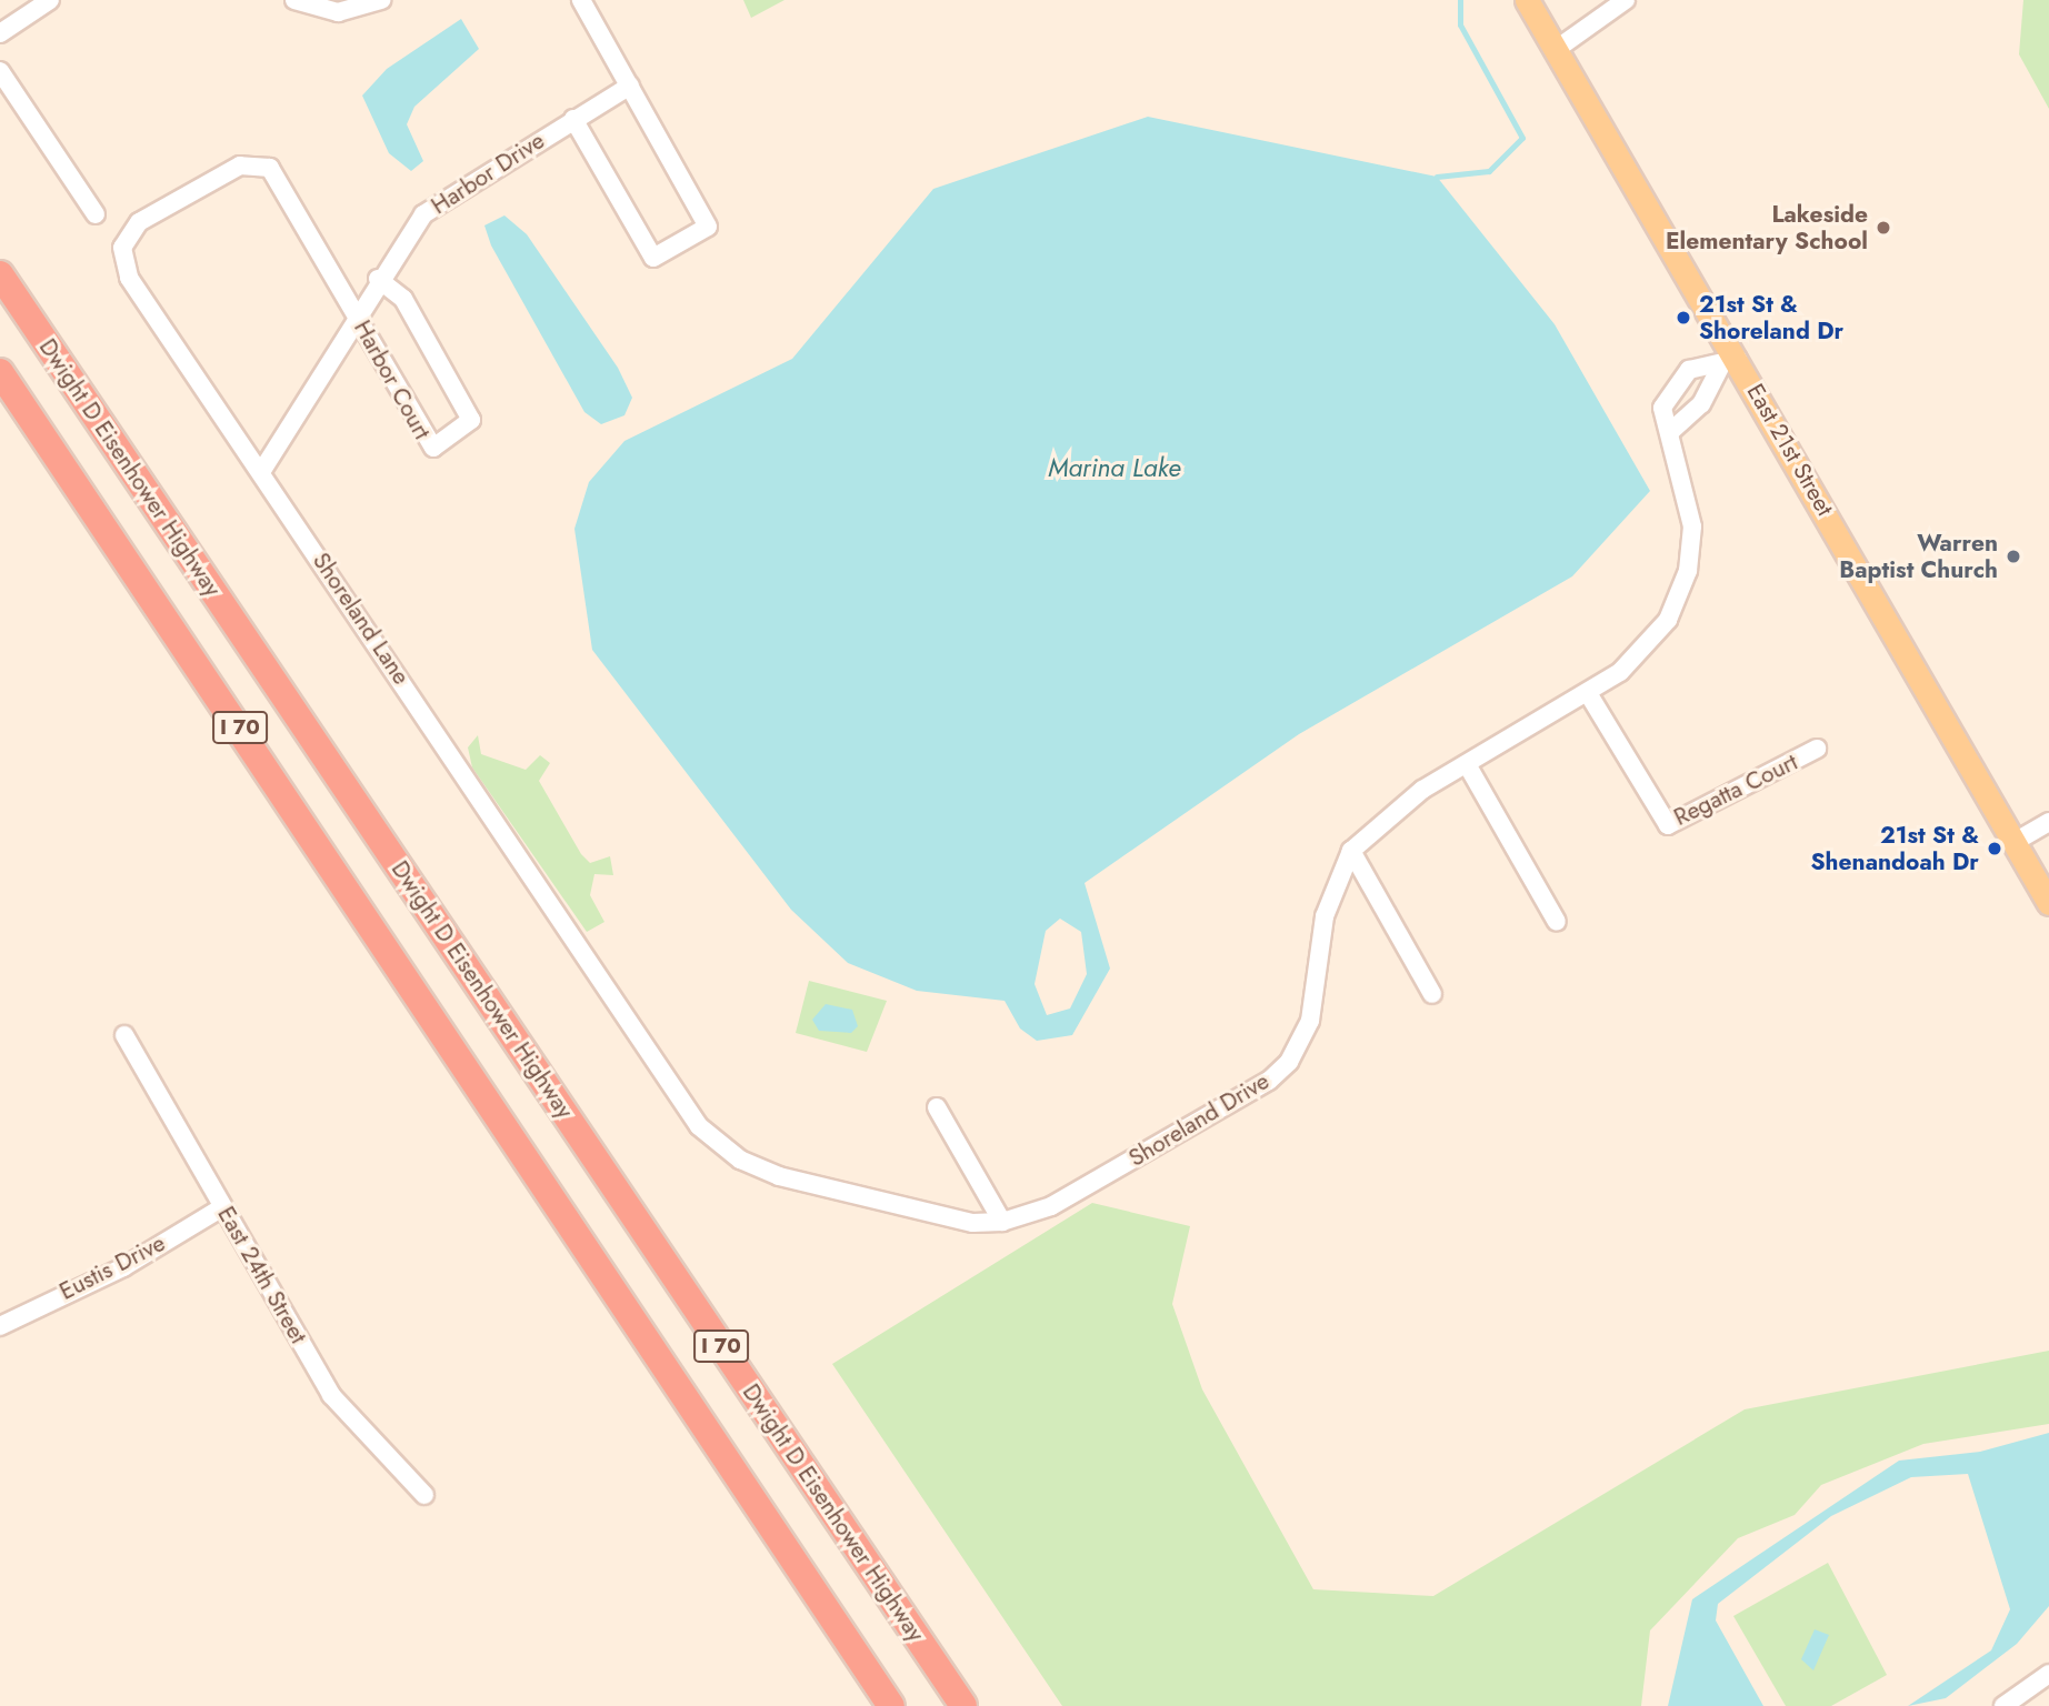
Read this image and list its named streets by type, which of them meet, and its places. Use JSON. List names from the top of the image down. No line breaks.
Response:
{"streets":{"highway":["Dwight D Eisenhower Highway","I 70"],"main road":["East 21st Street"],"street":["Harbor Drive","Harbor Court","Shoreland Lane","Regatta Court","Shoreland Drive","Eustis Drive","East 24th Street"]},"crossings":[["Harbor Drive","Harbor Court"],["Harbor Drive","Shoreland Lane"],["Harbor Court","Shoreland Lane"],["East 21st Street","Shoreland Drive"],["Shoreland Lane","Shoreland Drive"],["Regatta Court","Shoreland Drive"],["Eustis Drive","East 24th Street"]],"water":["Marina Lake"],"places":["Lakeside Elementary School","21st St & Shoreland Dr","Warren Baptist Church","21st St & Shenandoah Dr"]}
